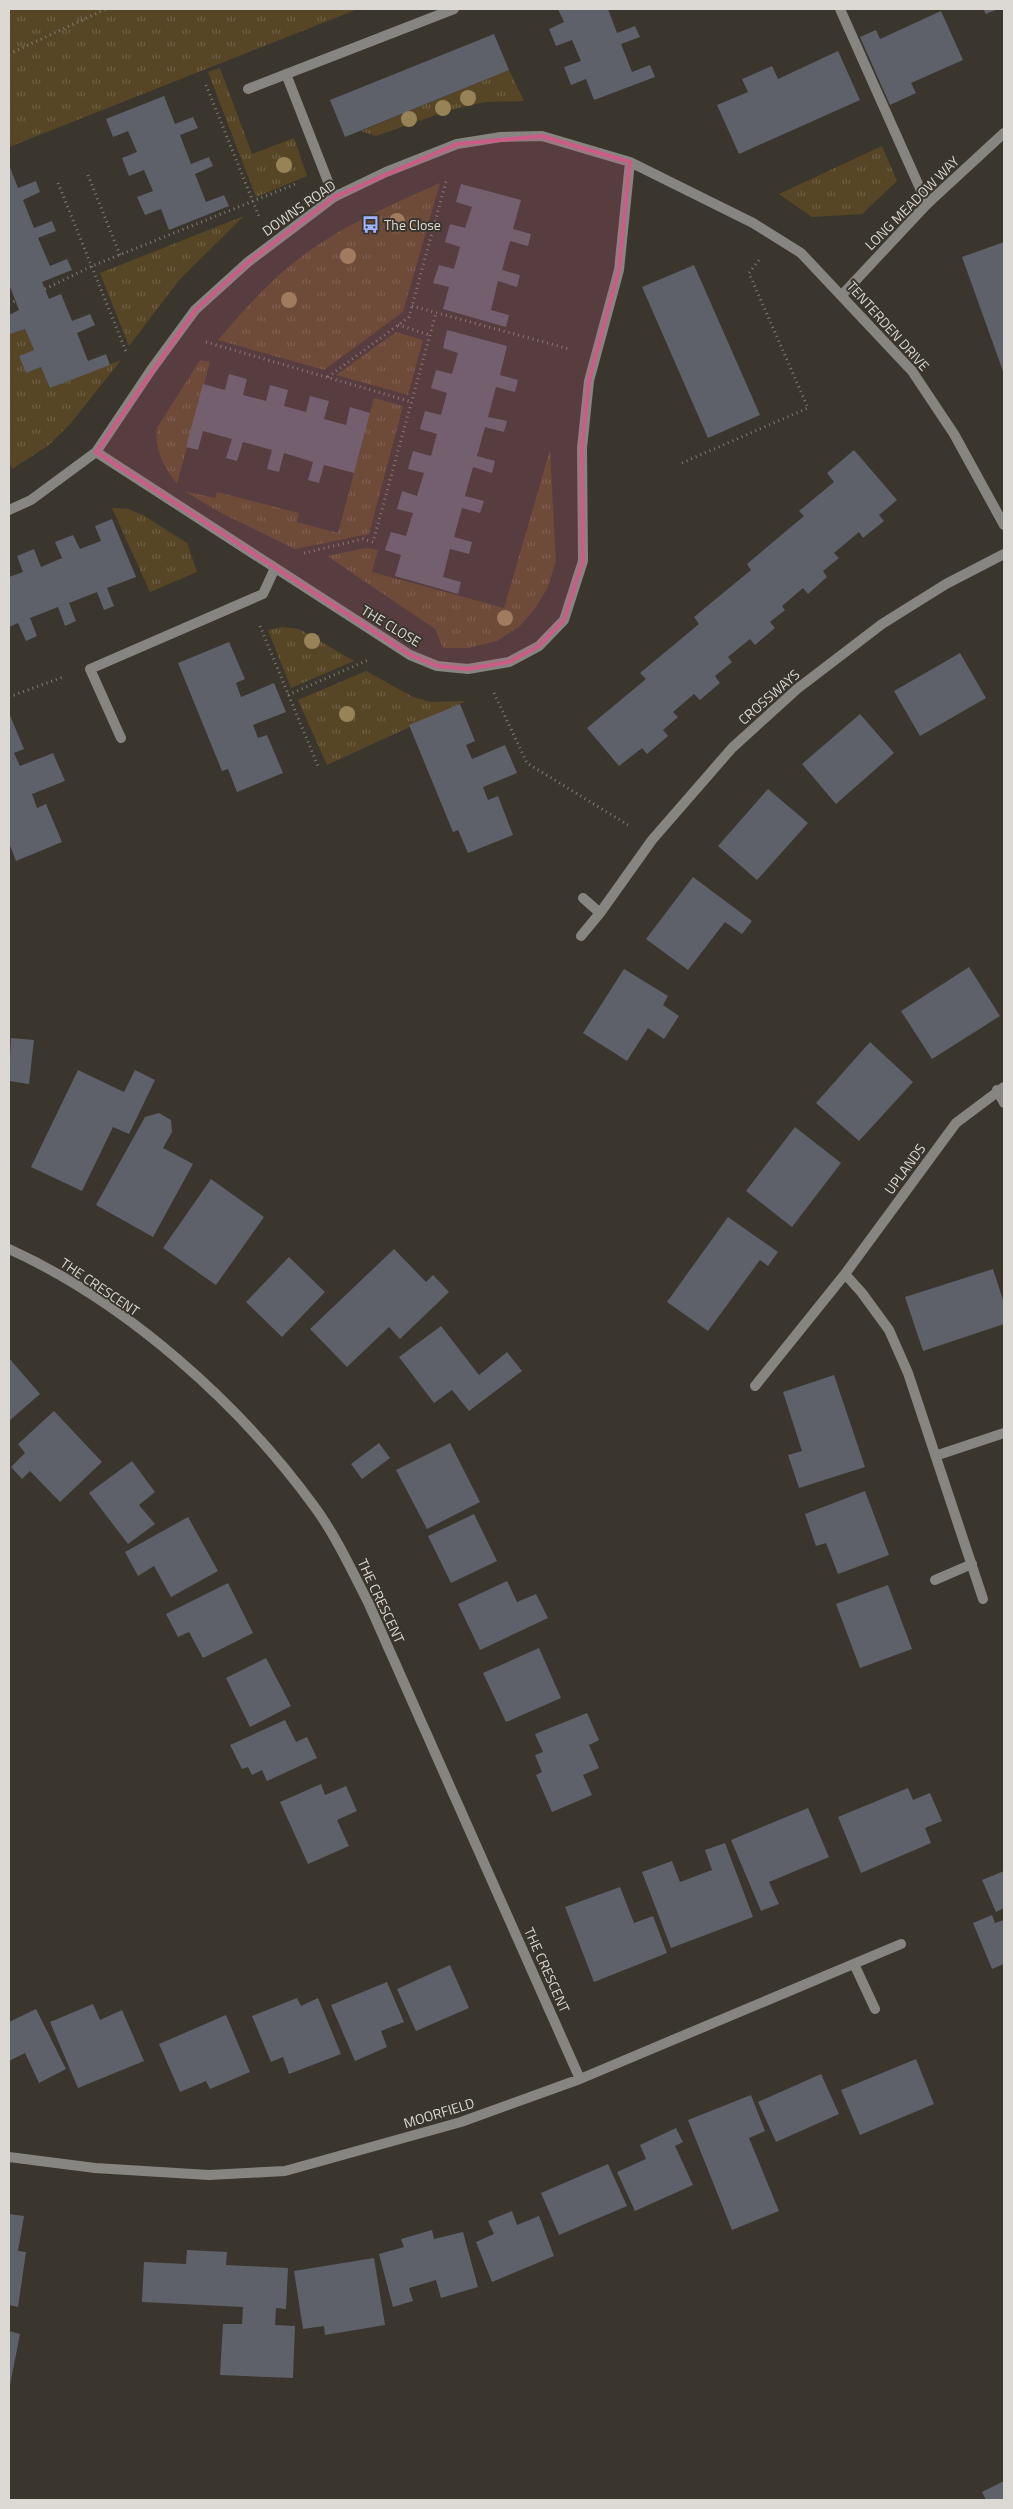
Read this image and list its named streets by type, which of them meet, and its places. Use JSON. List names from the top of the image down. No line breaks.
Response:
{"streets":{"street":["LONG MEADOW WAY","DOWNS ROAD","TENTERDEN DRIVE","THE CLOSE","CROSSWAYS","UPLANDS","THE CRESCENT","MOORFIELD"]},"crossings":[["LONG MEADOW WAY","TENTERDEN DRIVE"],["DOWNS ROAD","TENTERDEN DRIVE"],["DOWNS ROAD","THE CLOSE"],["THE CRESCENT","MOORFIELD"]],"places":{"bus stop":["The Close"]}}
